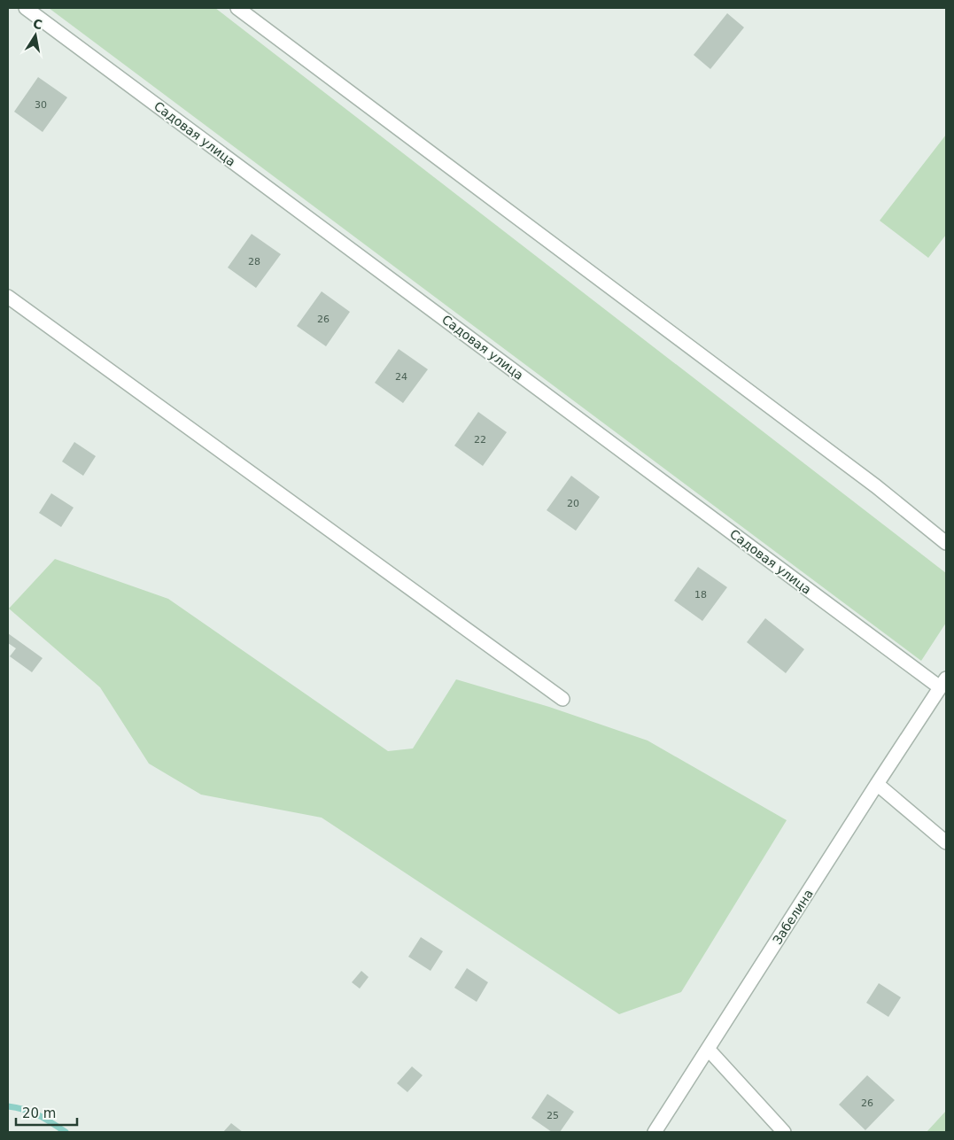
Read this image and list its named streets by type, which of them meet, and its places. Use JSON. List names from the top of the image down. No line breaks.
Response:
{"streets":{"street":["Садовая улица","Забелина"]},"crossings":[["Садовая улица","Забелина"]],"house_numbers":["30","28","26","24","22","20","18","26","25"],"scale_bar":"20 m","north":"top"}
